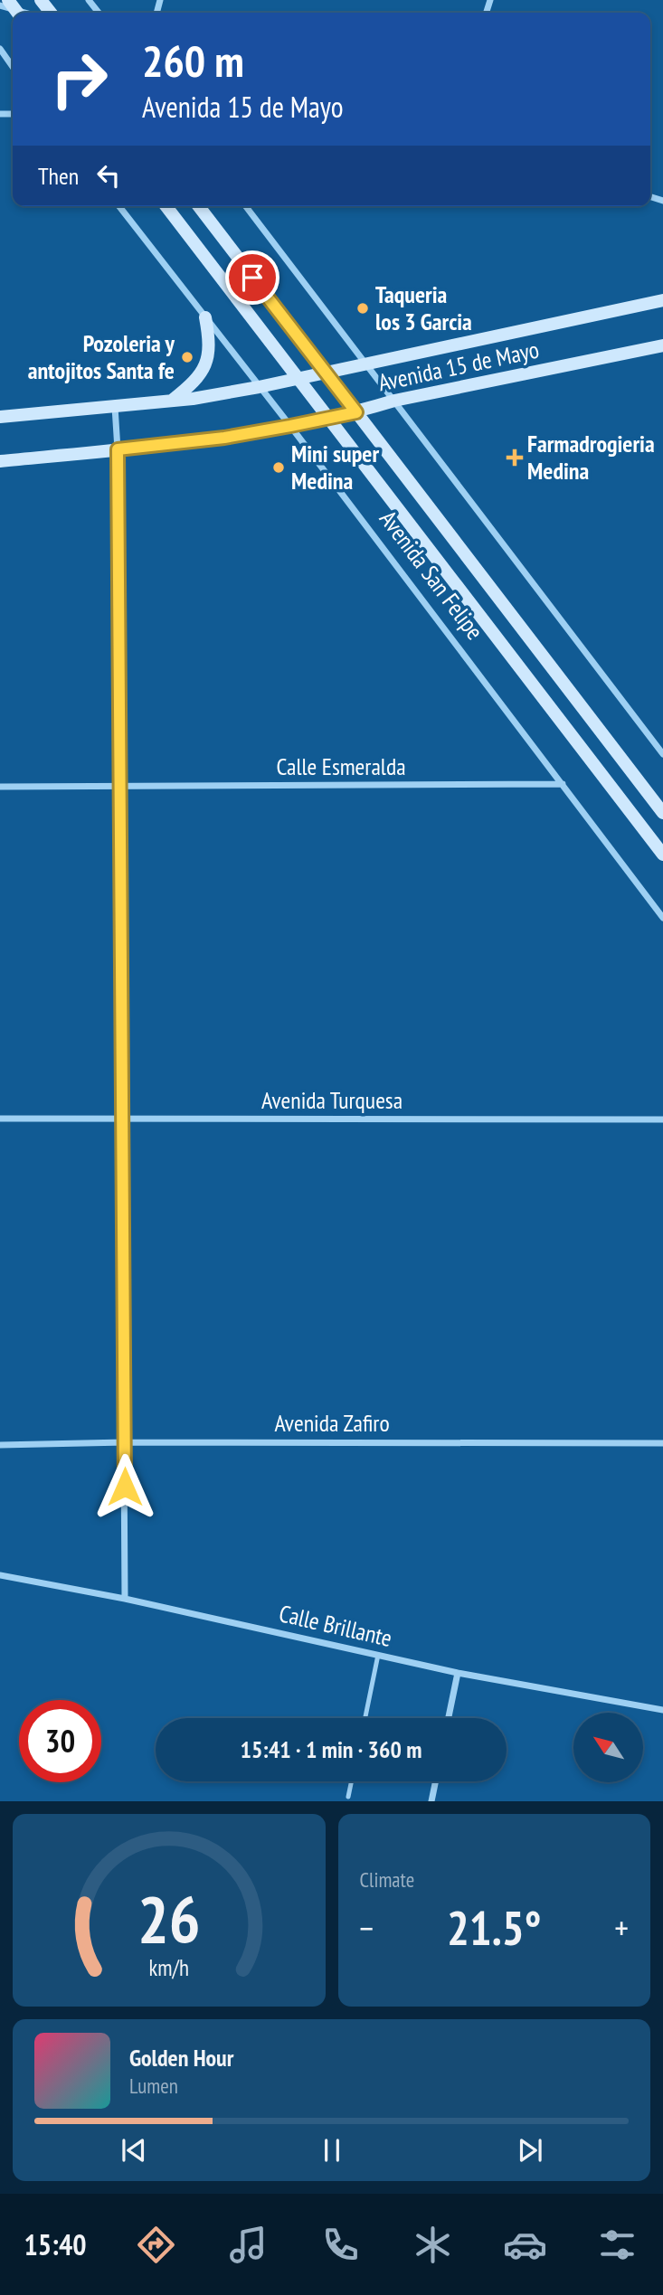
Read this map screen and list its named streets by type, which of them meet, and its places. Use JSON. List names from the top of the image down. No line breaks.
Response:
{"streets":{"main road":["Avenida 15 de Mayo","Avenida San Felipe"],"street":["Calle Esmeralda","Avenida Turquesa","Avenida Zafiro","Calle Brillante"]},"crossings":[["Avenida 15 de Mayo","Avenida San Felipe"],["Avenida San Felipe","Calle Esmeralda"]],"places":{"other":["Taqueria los 3 Garcia","Pozoleria y antojitos Santa fe","Mini super Medina"],"health":["Farmadrogieria Medina"]},"north":"top left","page":{"turn":["260 m","Avenida 15 de Mayo"],"then":"Then","limit":"30","trip":"15:41 · 1 min · 360 m","tile":"Climate","heat":["−","21.5°","+"],"song":["Golden Hour","Lumen"],"tabs":"15:40","gauge":["26","km/h"]}}
